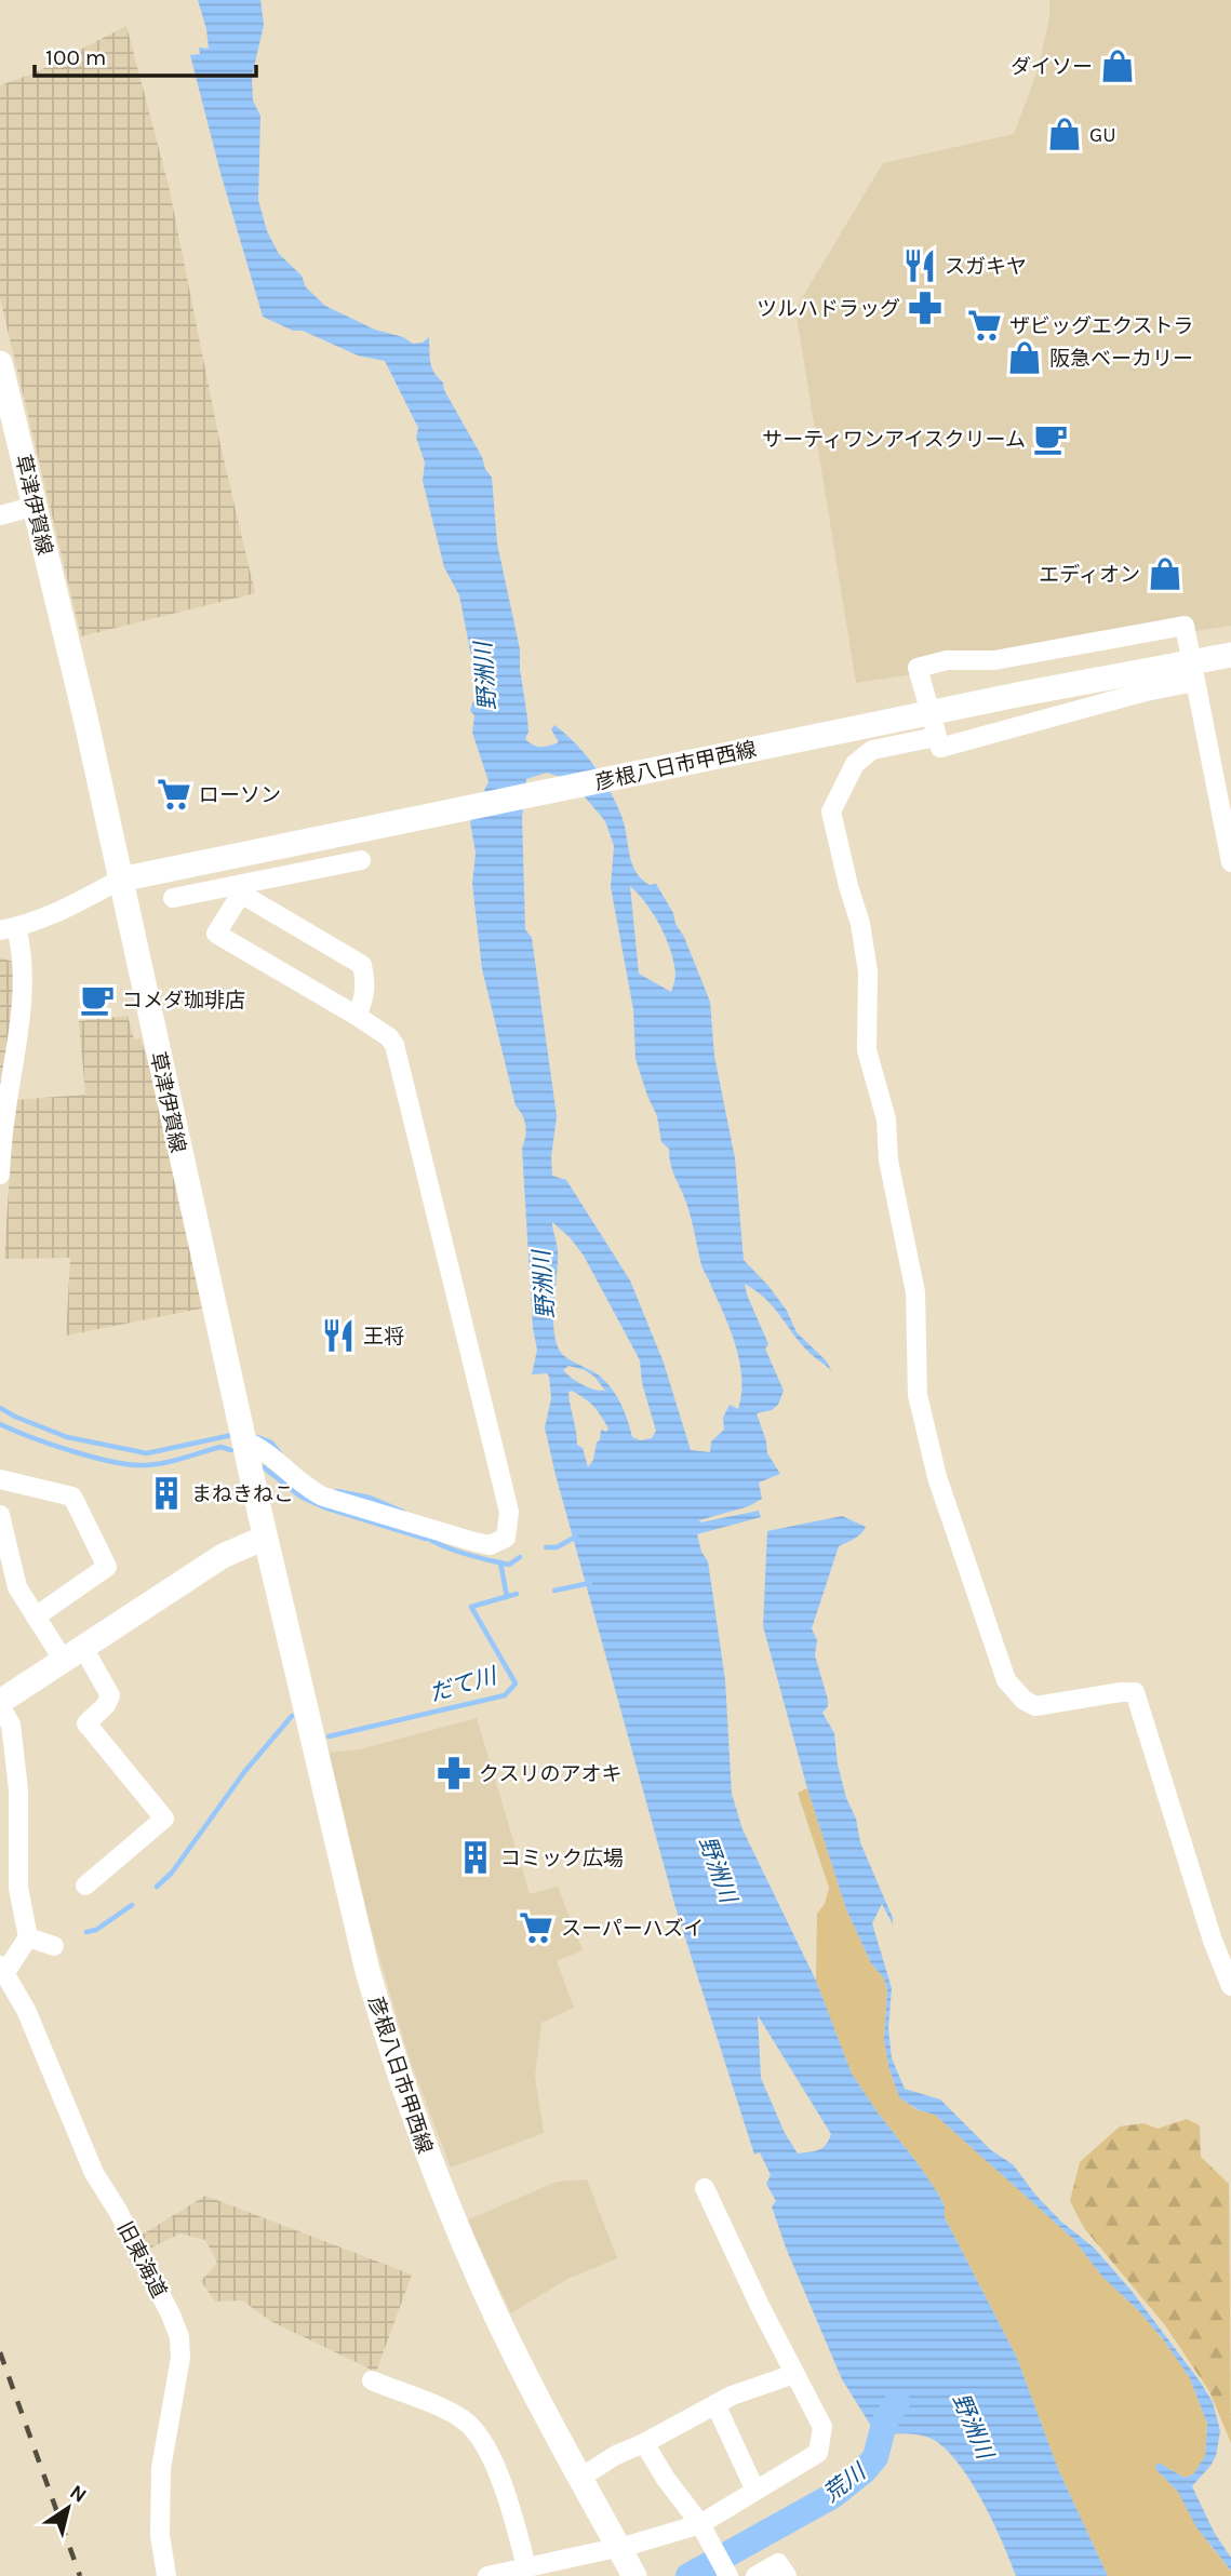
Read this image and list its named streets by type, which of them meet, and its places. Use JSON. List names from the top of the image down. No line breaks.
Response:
{"streets":{"main road":["草津伊賀線","彦根八日市甲西線"],"street":["旧東海道"]},"crossings":[["草津伊賀線","彦根八日市甲西線"]],"water":["野洲川","だて川","荒川"],"places":{"shop":["ダイソー","GU","阪急ベーカリー","エディオン"],"restaurant":["スガキヤ","王将"],"pharmacy":["ツルハドラッグ","クスリのアオキ"],"supermarket":["ザビッグエクストラ","ローソン","スーパーハズイ"],"cafe":["サーティワンアイスクリーム","コメダ珈琲店"],"building":["まねきねこ","コミック広場"]},"scale_bar":"100 m","north":"top right"}
